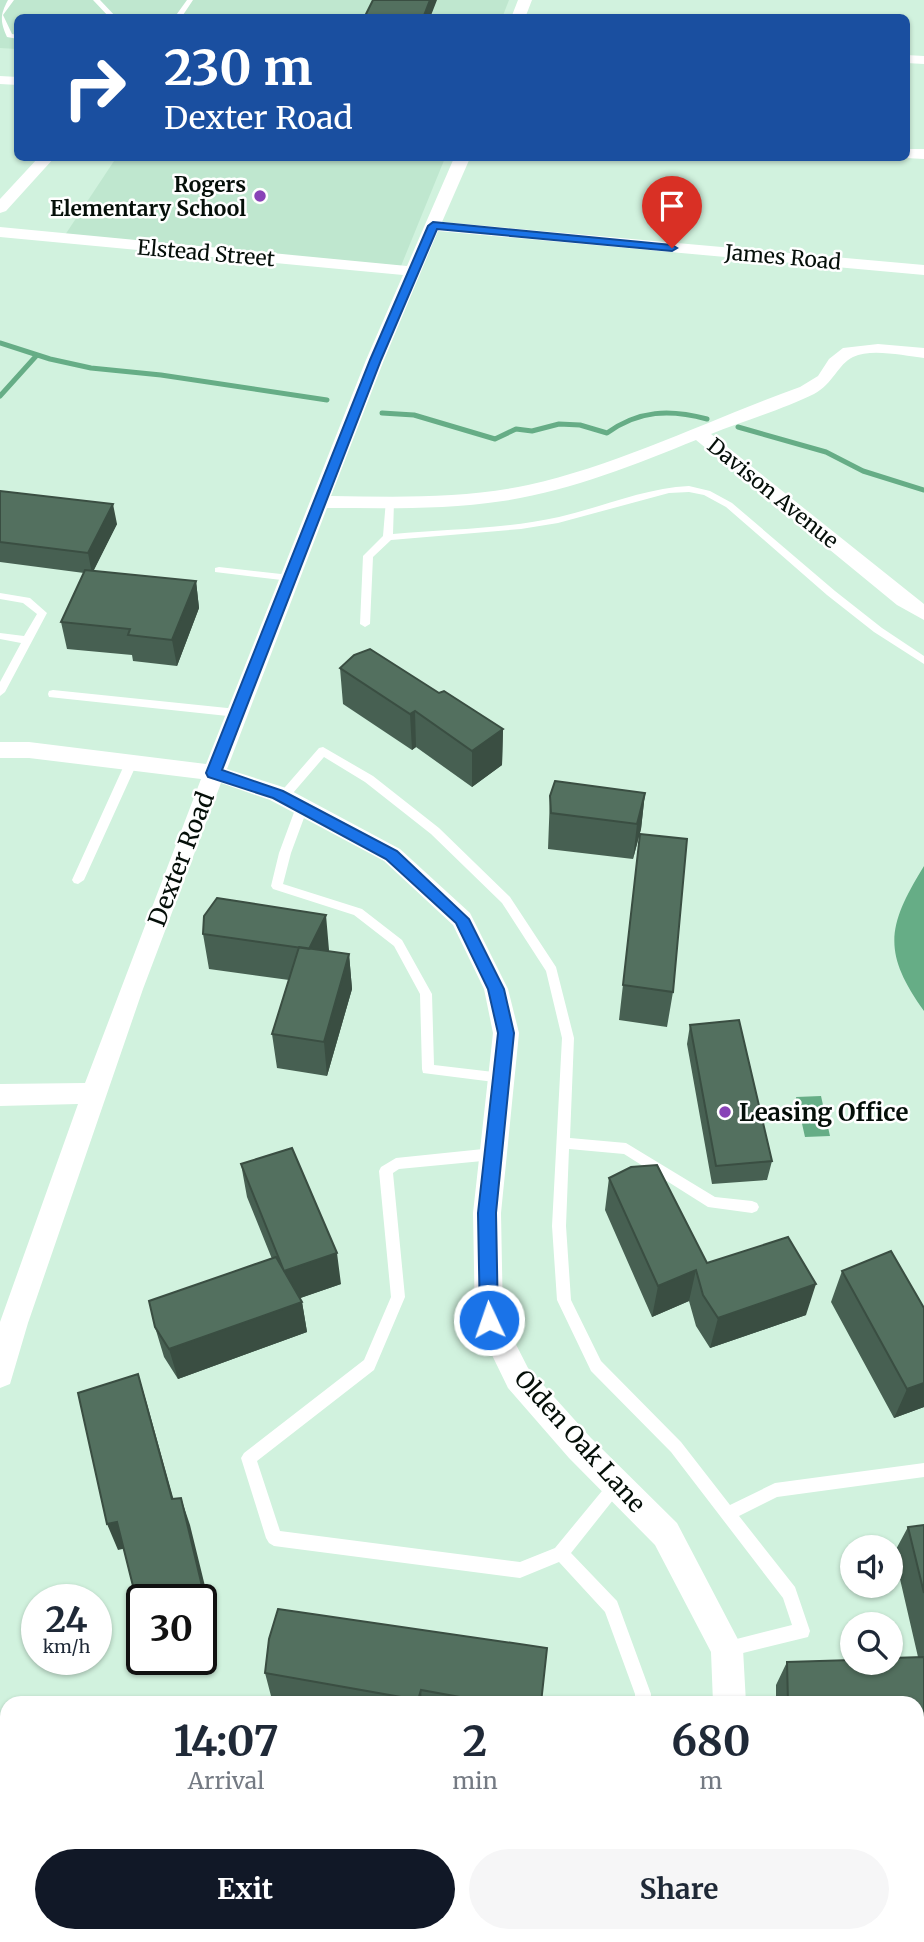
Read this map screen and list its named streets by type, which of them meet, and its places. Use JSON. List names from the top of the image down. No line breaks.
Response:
{"streets":{"street":["Elstead Street","James Road","Davison Avenue","Dexter Road","Olden Oak Lane"]},"crossings":[["Elstead Street","Dexter Road"],["James Road","Dexter Road"],["Davison Avenue","Dexter Road"],["Dexter Road","Olden Oak Lane"]],"places":["Rogers Elementary School","Leasing Office"],"page":{"turn":["230 m","Dexter Road"],"speed":"24 km/h","limit":"30","eta":["14:07","Arrival","2","min","680","m"],"buttons":["Exit","Share"]}}
